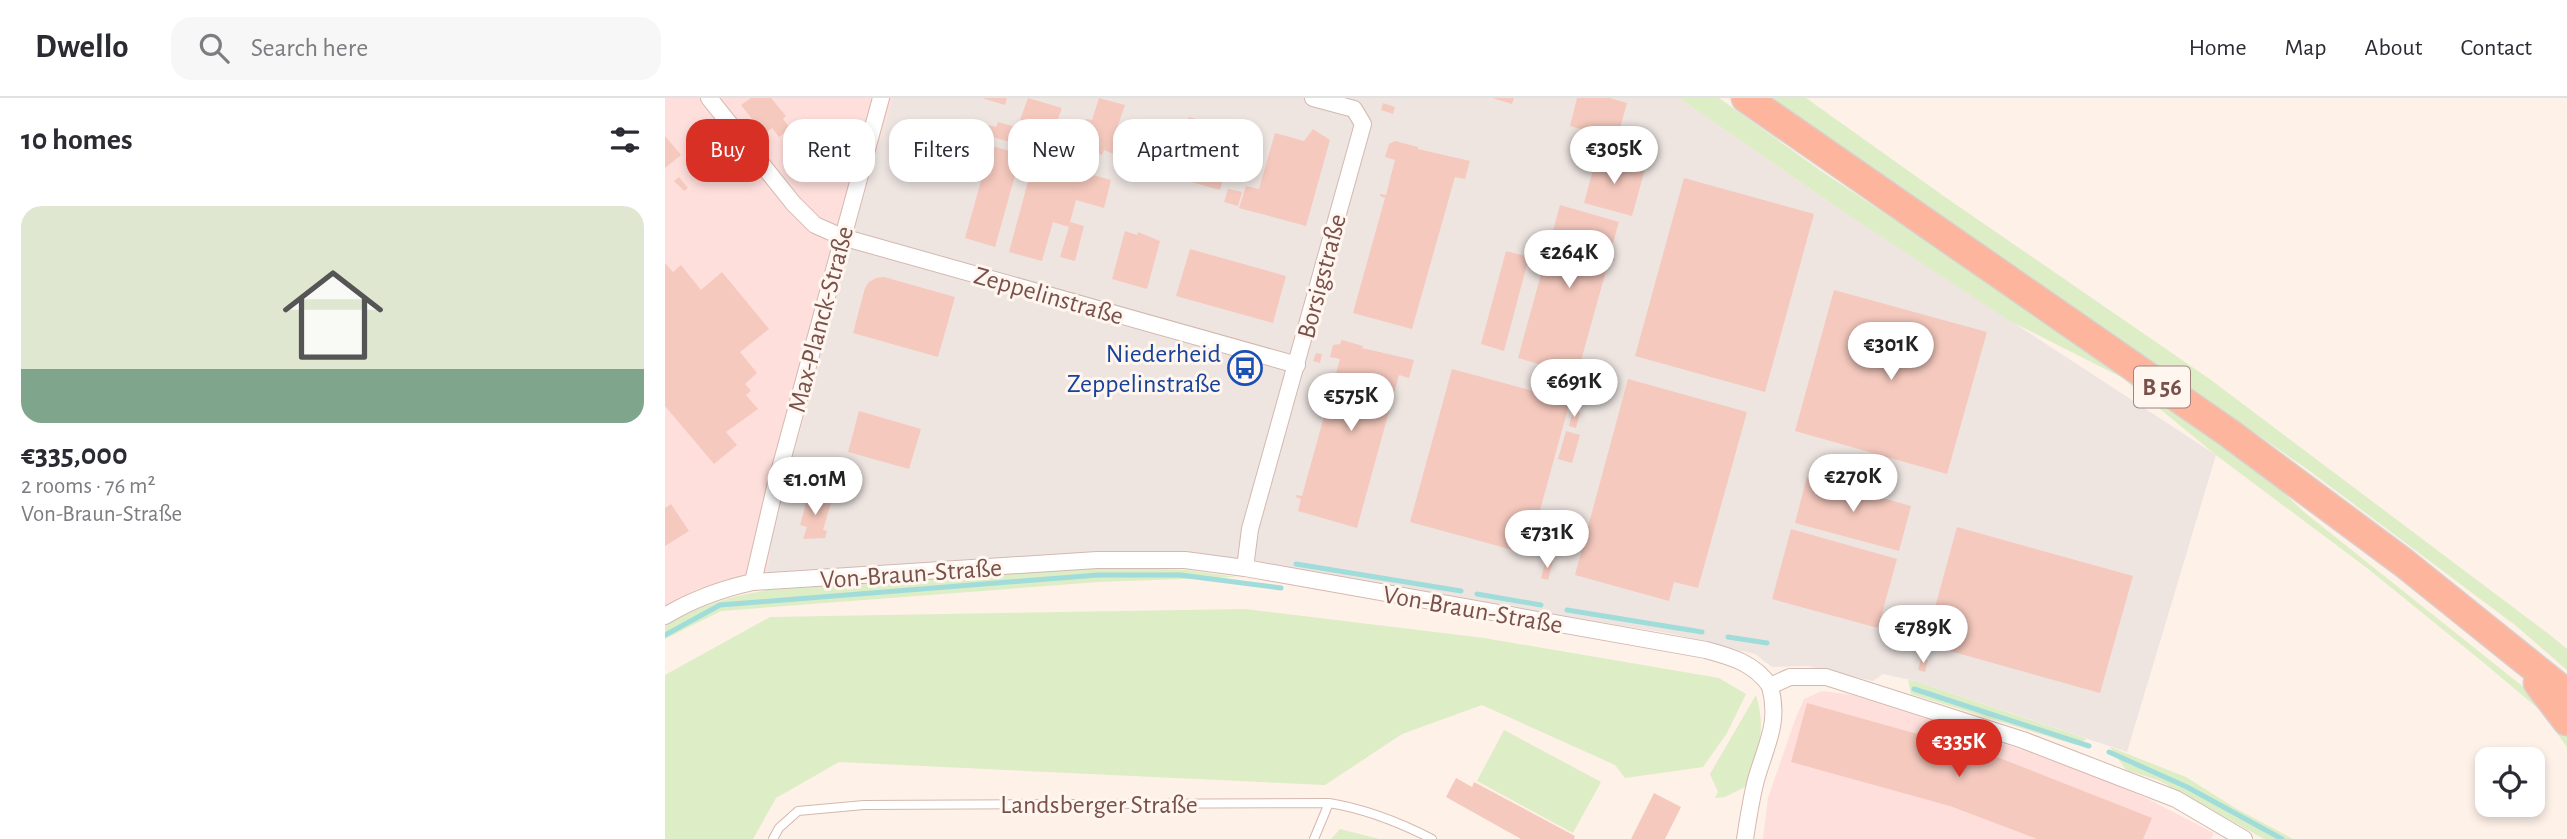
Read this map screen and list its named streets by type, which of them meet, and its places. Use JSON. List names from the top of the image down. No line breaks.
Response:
{"streets":{"highway":["B 56"],"street":["Borsigstraße","Zeppelinstraße","Max-Planck-Straße","Von-Braun-Straße"],"lane":["Landsberger Straße"]},"crossings":[["Borsigstraße","Zeppelinstraße"],["Borsigstraße","Von-Braun-Straße"],["Zeppelinstraße","Max-Planck-Straße"],["Max-Planck-Straße","Von-Braun-Straße"]],"places":{"bus stop":["Niederheid Zeppelinstraße"]},"page":{"header":"Dwello","search":"Search here","nav":["Home","Map","About","Contact"],"heading":"10 homes","chip":["Buy","Rent","Filters","New","Apartment"],"price":["€305K","€264K","€301K","€691K","€575K","€270K","€1.01M","€731K","€789K","€335K"],"list":[{"name":"€335,000","note":"2 rooms · 76 m² · Von-Braun-Straße"}]}}
